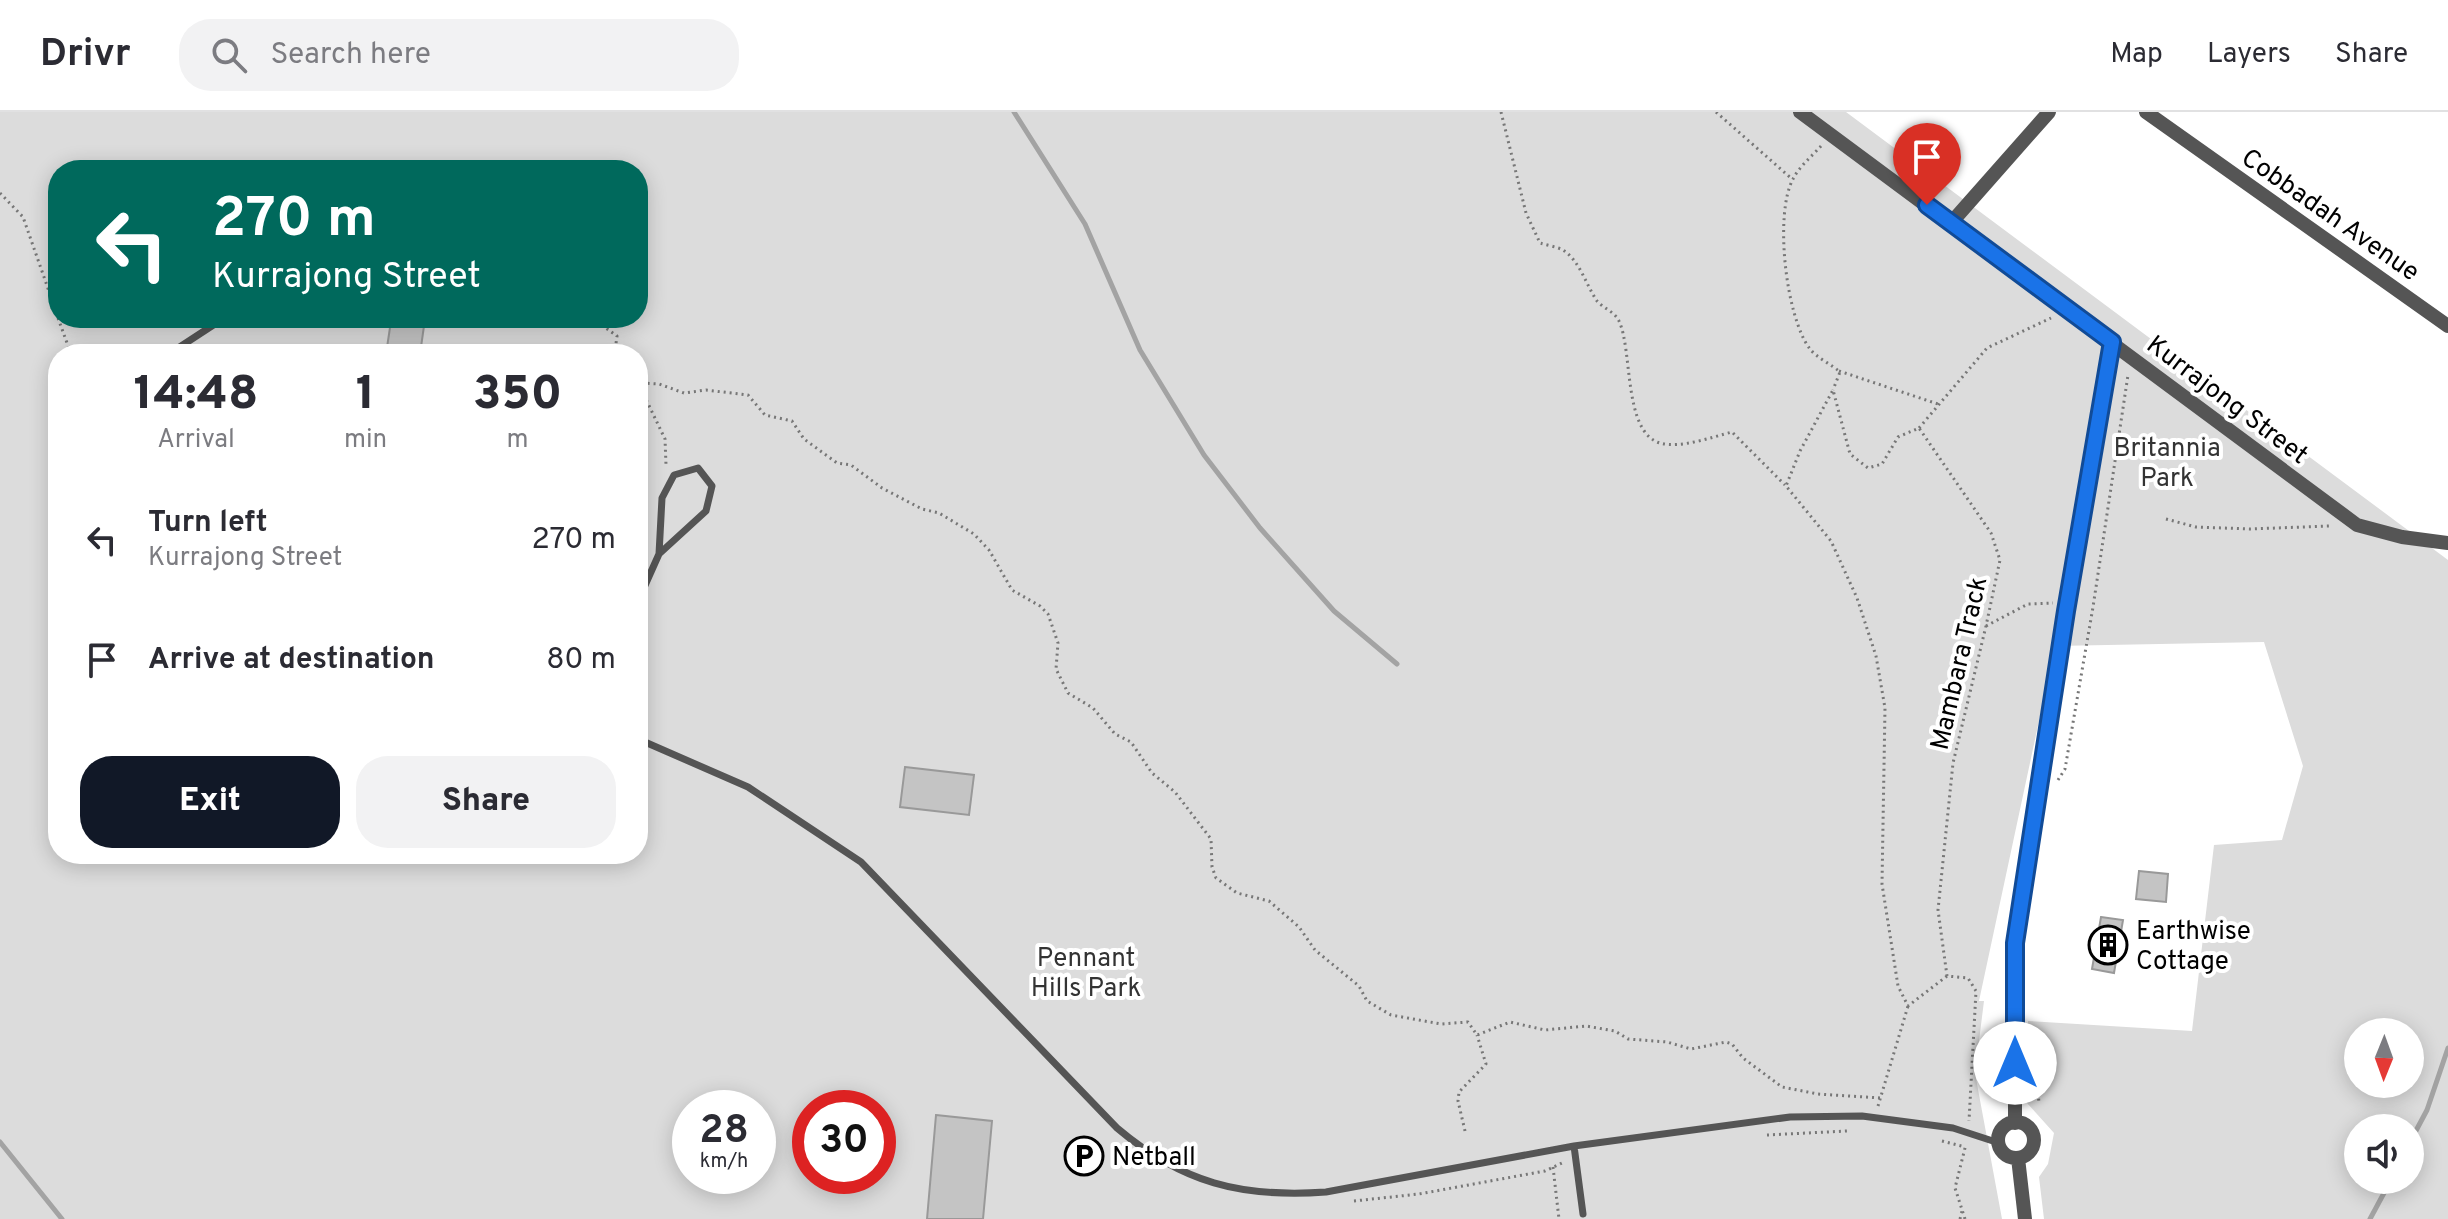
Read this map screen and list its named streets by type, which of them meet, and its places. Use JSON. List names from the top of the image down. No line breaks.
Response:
{"streets":{"street":["Cobbadah Avenue","Kurrajong Street"],"path":["Mambara Track"]},"parks":["Britannia Park","Pennant Hills Park"],"places":{"building":["Earthwise Cottage"],"parking":["Netball"]},"north":"bottom","page":{"header":"Drivr","search":"Search here","nav":["Map","Layers","Share"],"turn":["270 m","Kurrajong Street"],"eta":["14:48","Arrival","1","min","350","m"],"list":[{"name":"Turn left","note":"Kurrajong Street","value":"270 m"},{"name":"Arrive at destination","value":"80 m"}],"buttons":["Exit","Share"],"speed":"28 km/h","limit":"30"}}
